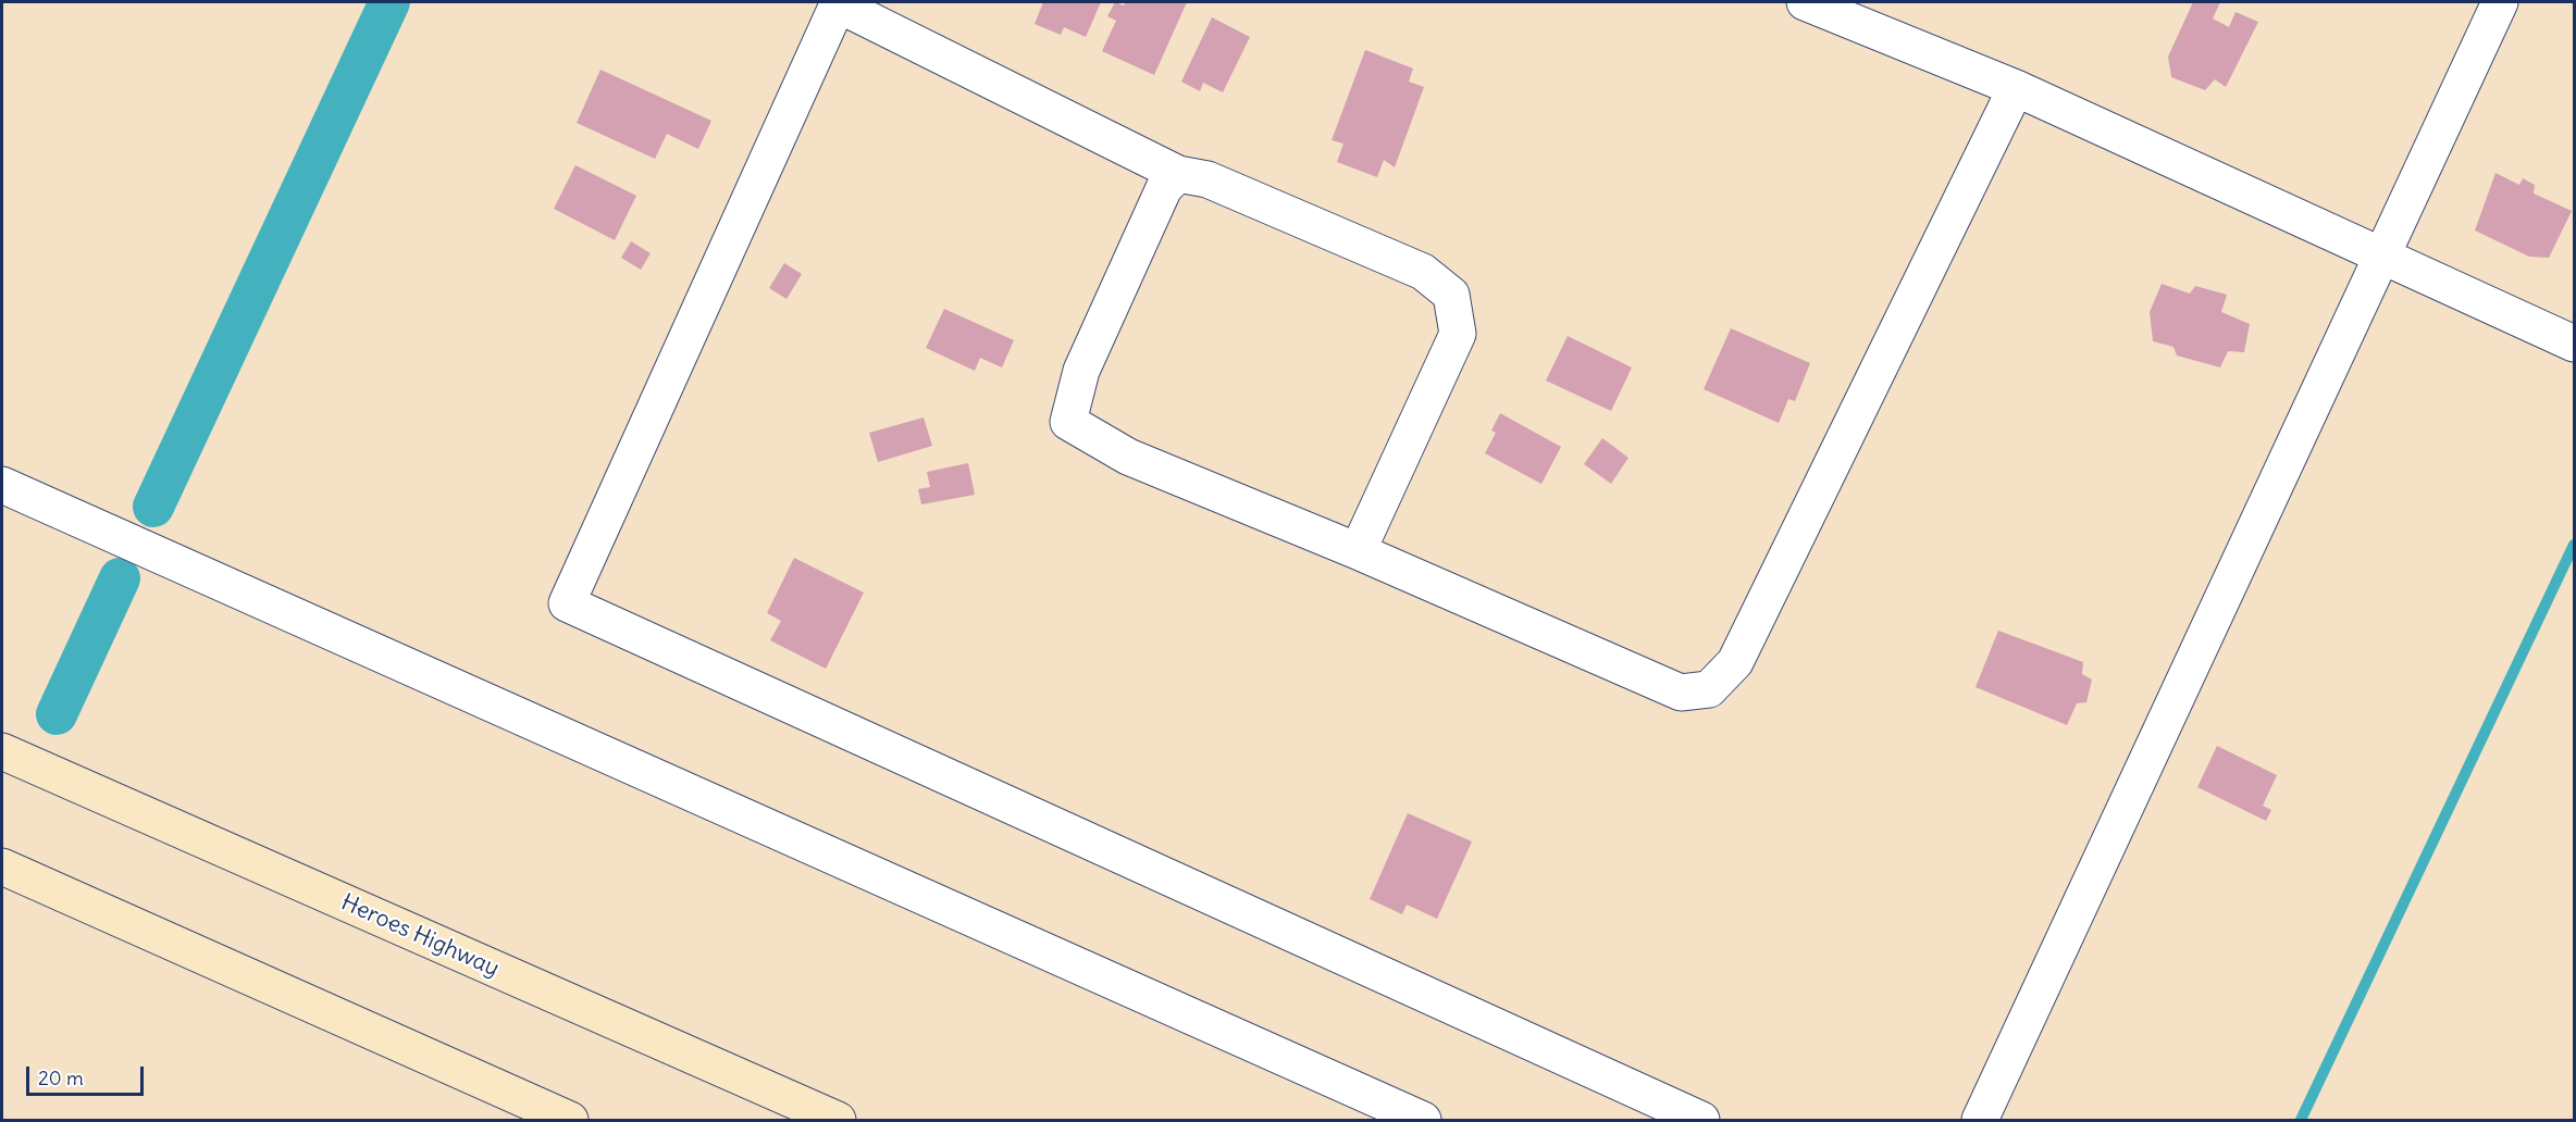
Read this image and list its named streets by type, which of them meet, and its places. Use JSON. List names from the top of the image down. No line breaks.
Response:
{"streets":{"main road":["Heroes Highway"]},"scale_bar":"20 m"}
